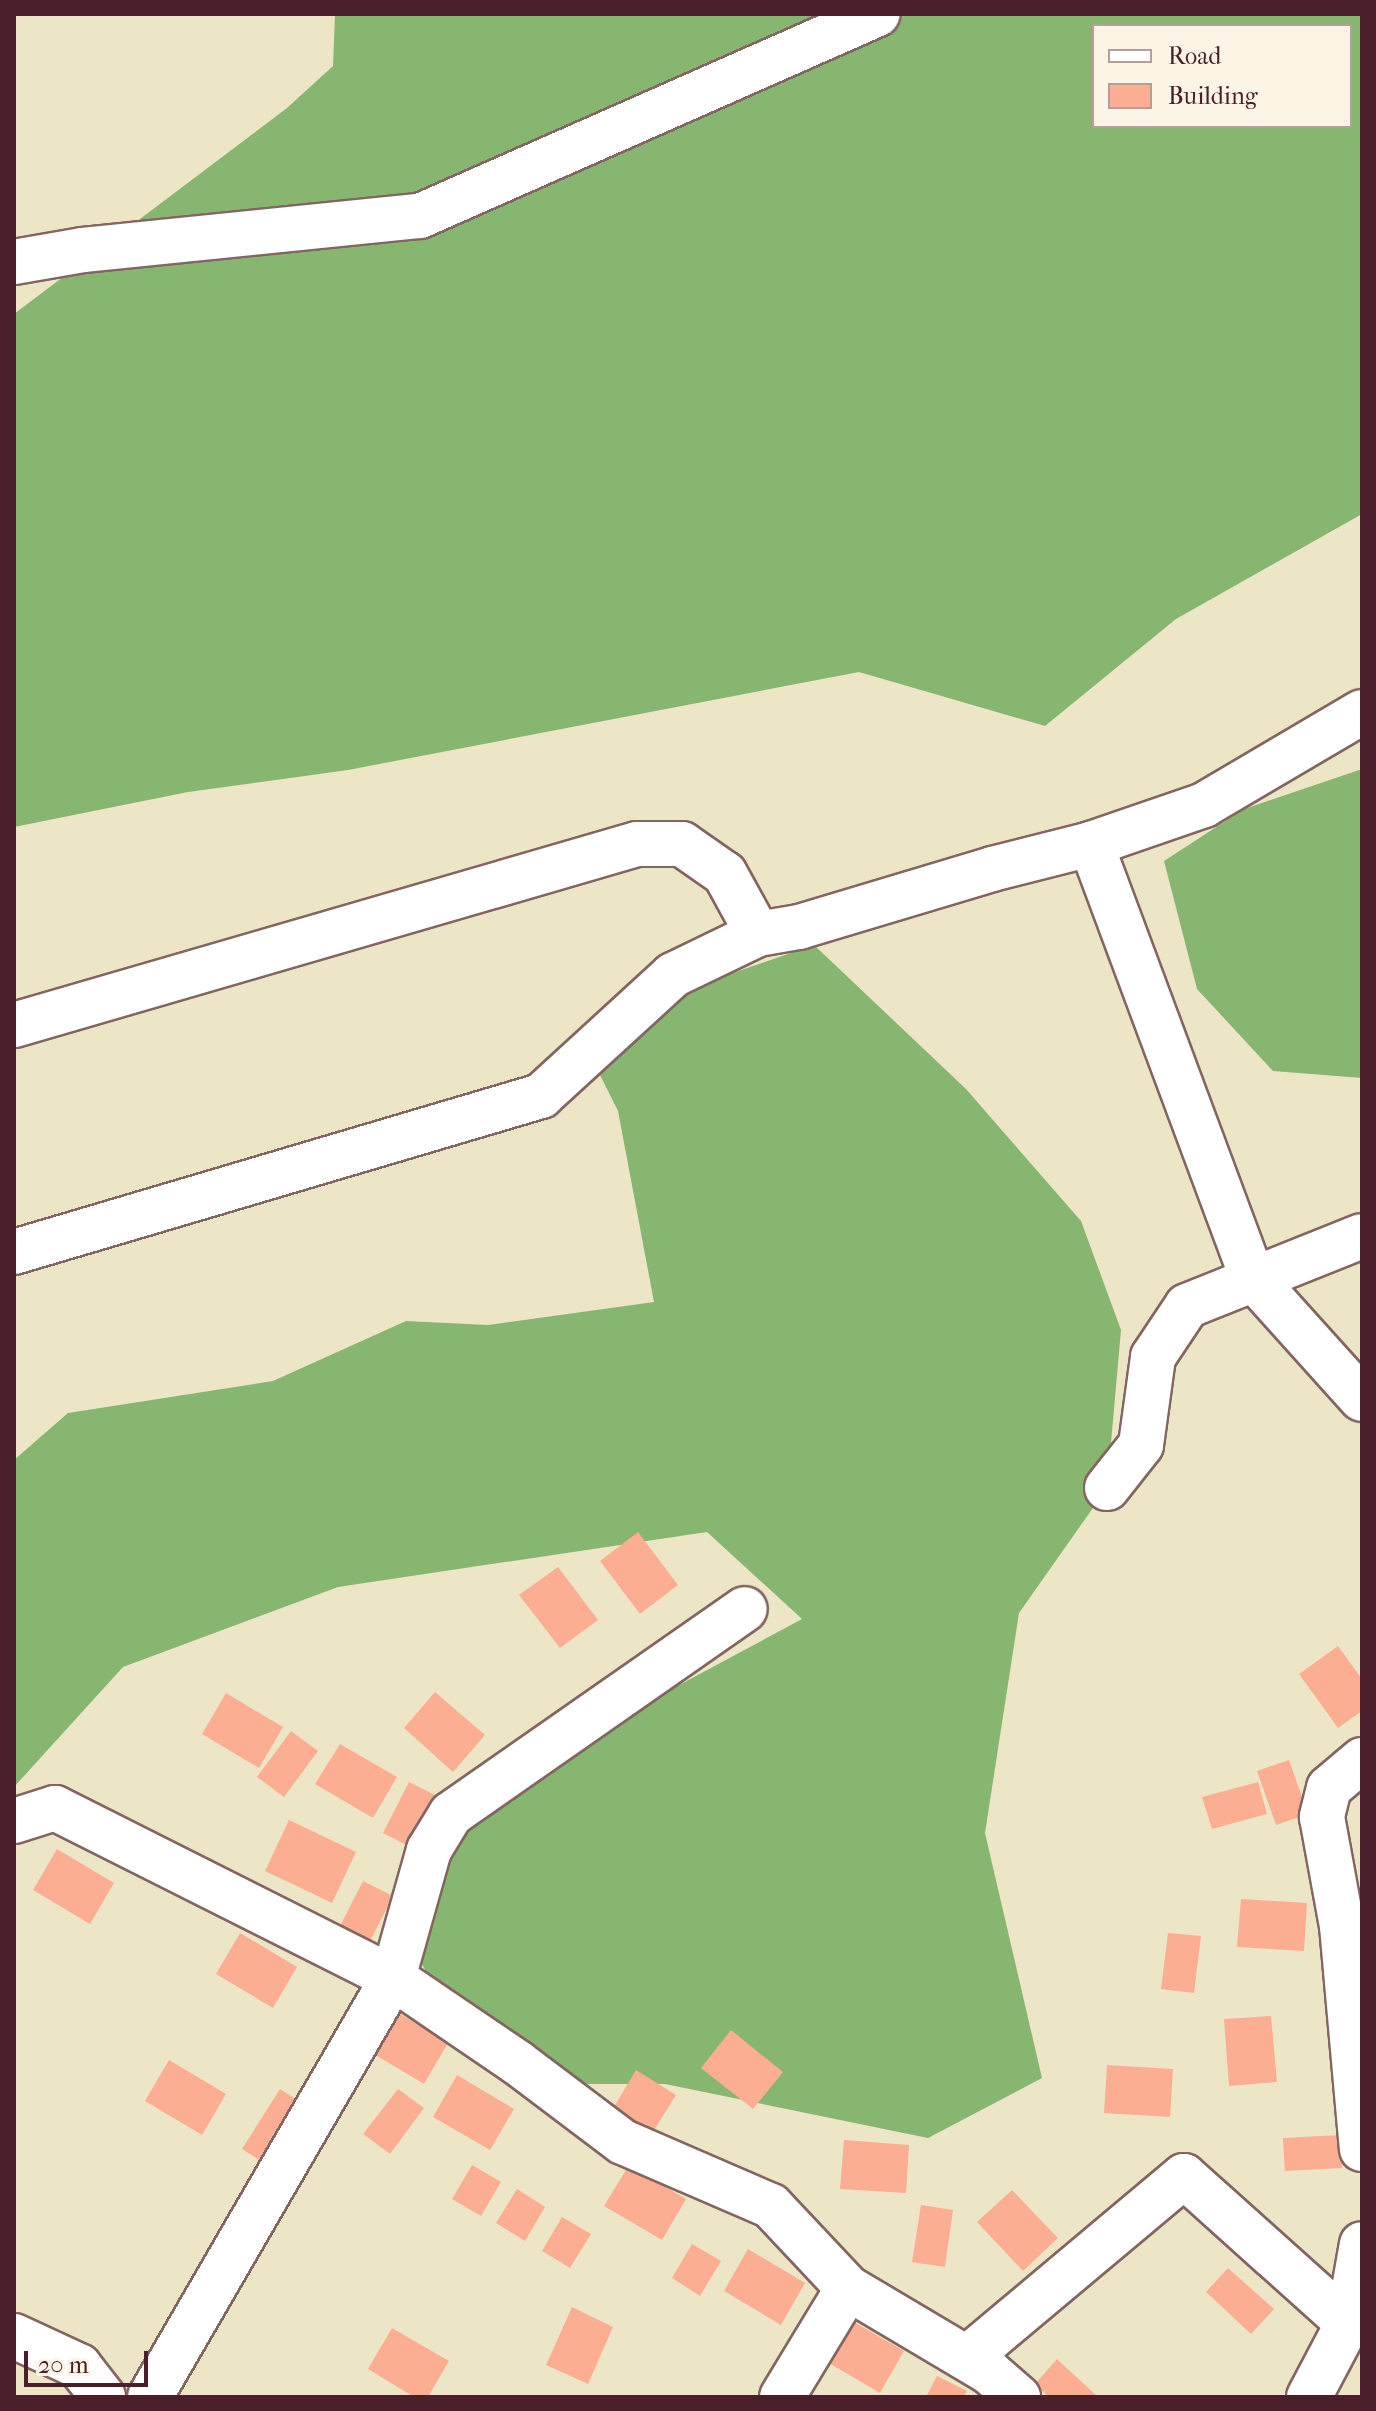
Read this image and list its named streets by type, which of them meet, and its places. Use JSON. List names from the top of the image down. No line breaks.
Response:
{"legend":["Road","Building"],"scale_bar":"20 m"}
